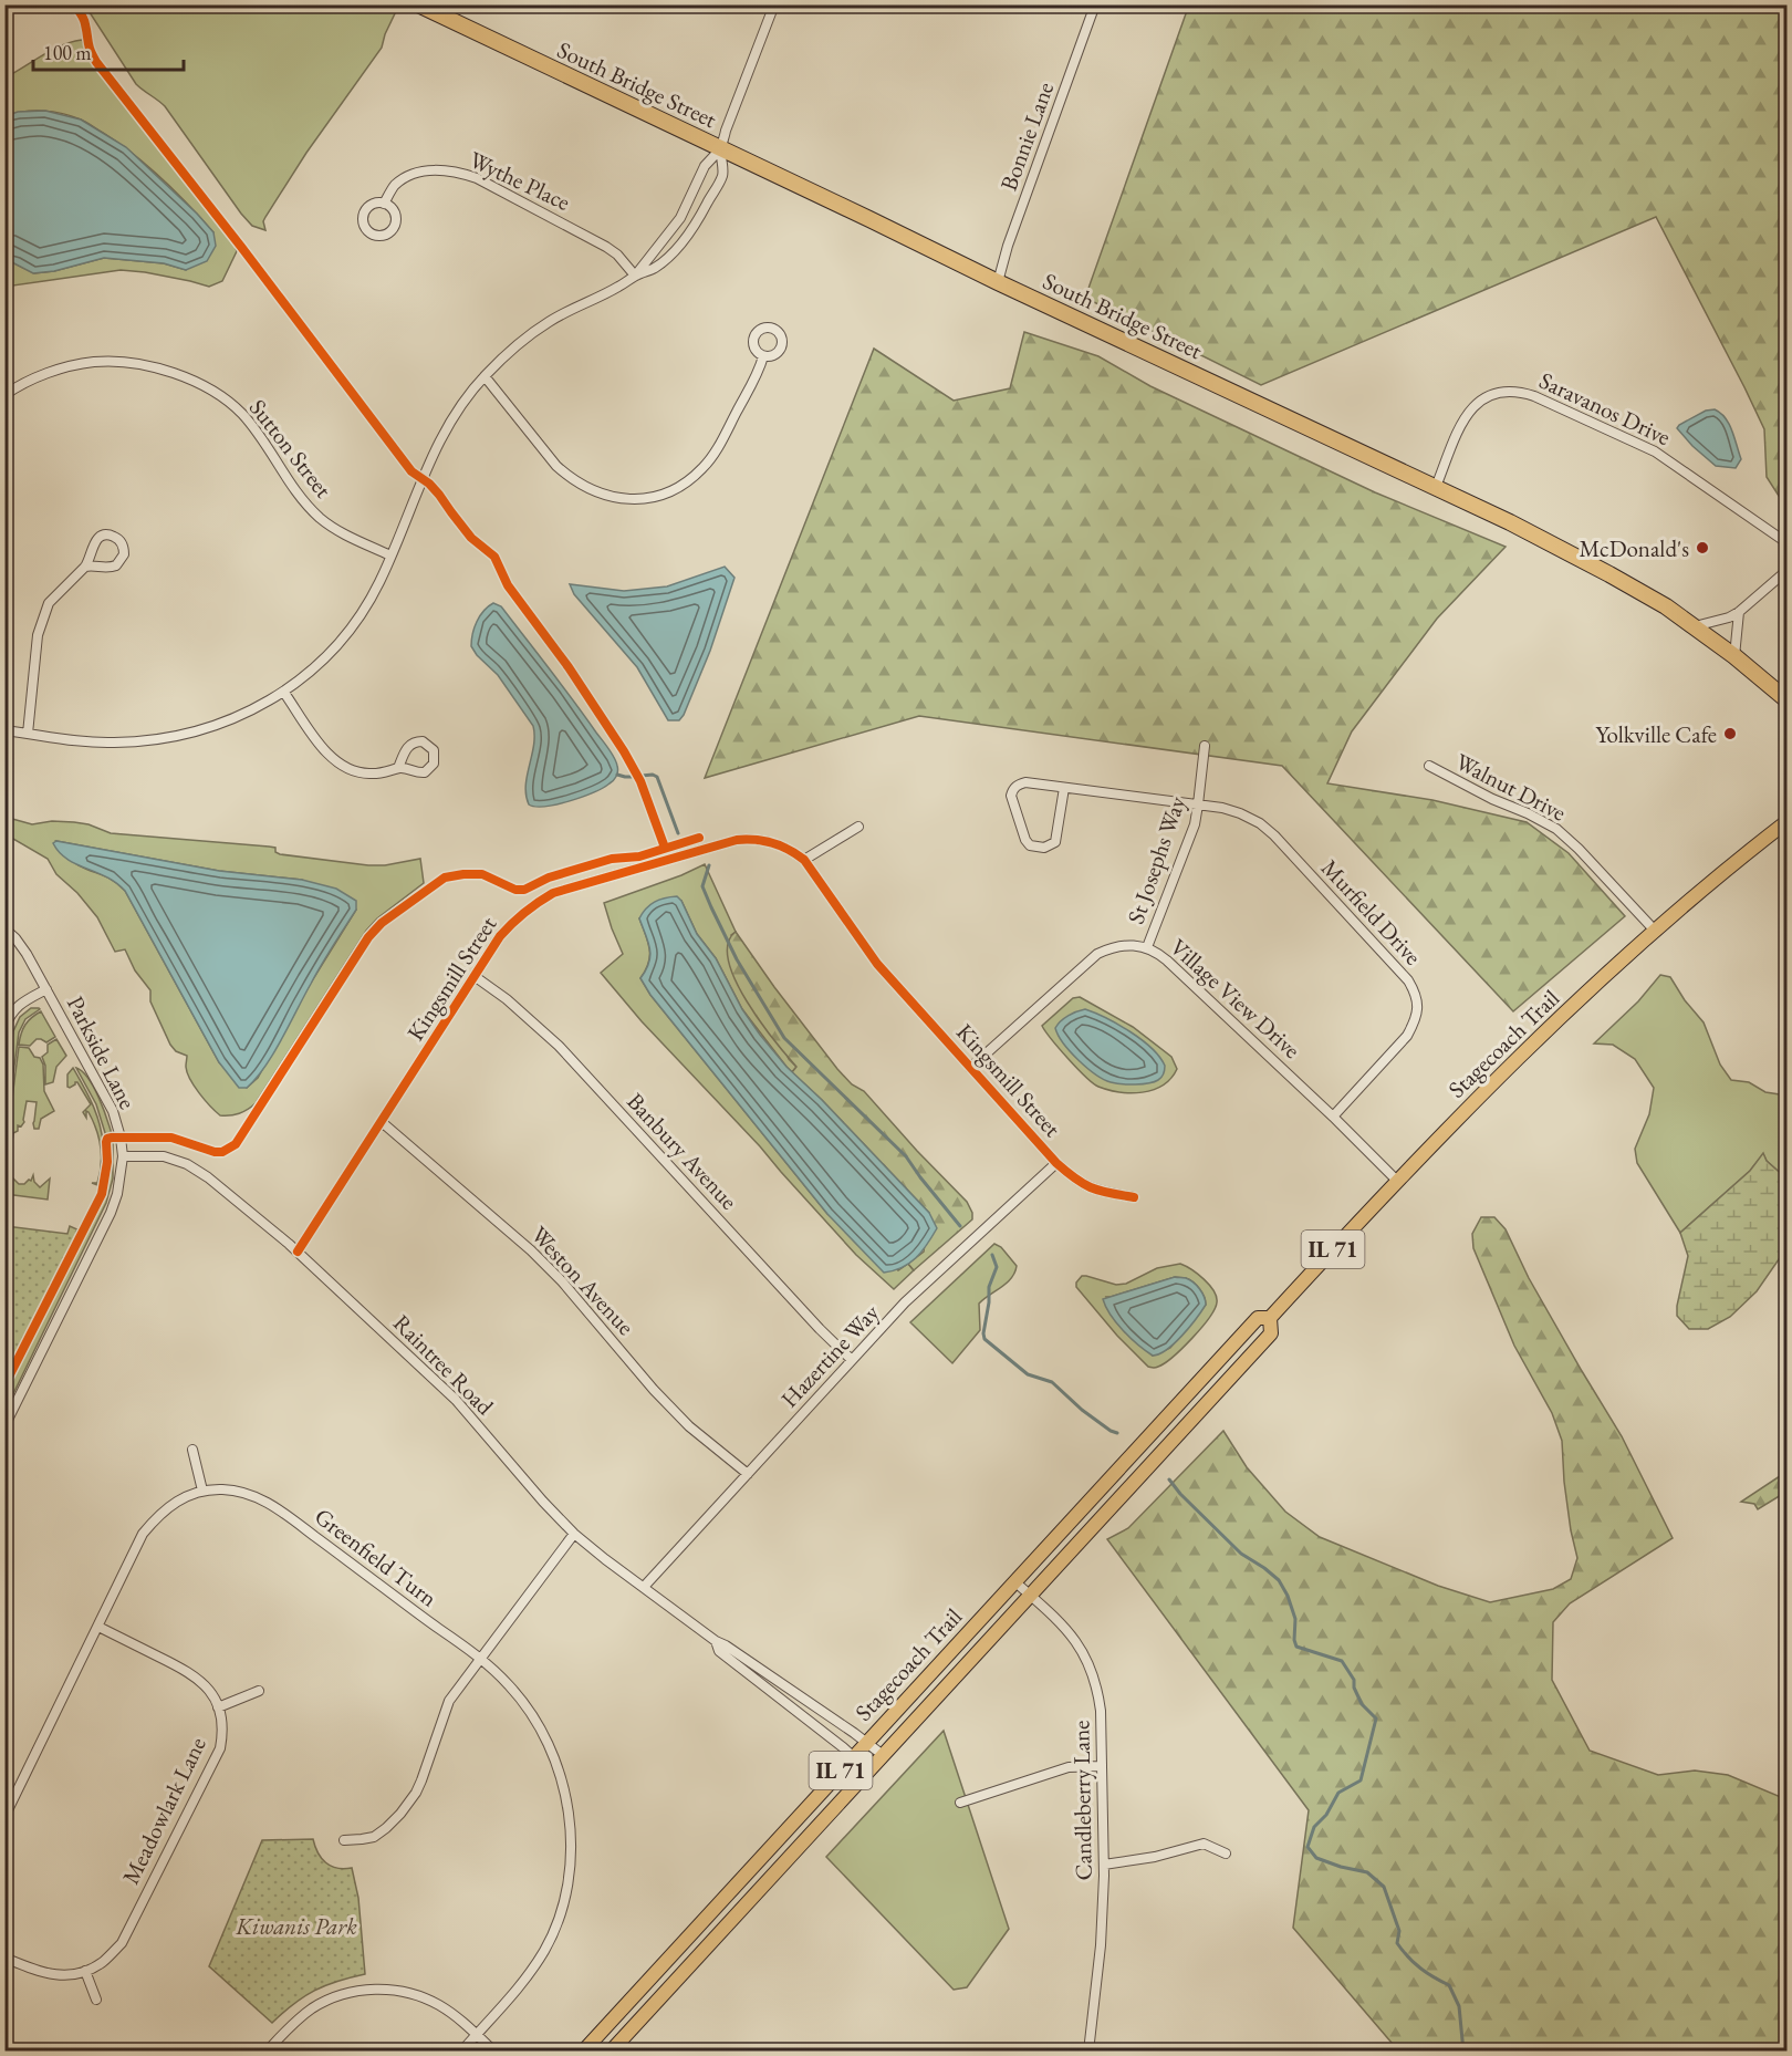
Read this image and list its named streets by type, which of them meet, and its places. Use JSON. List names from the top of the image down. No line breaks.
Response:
{"streets":{"highway":["South Bridge Street"],"main road":["Stagecoach Trail","IL 71"],"street":["Bonnie Lane","Wythe Place","Saravanos Drive","Sutton Street","Walnut Drive","St Josephs Way","Murfield Drive","Kingsmill Street","Village View Drive","Parkside Lane","Banbury Avenue","Weston Avenue","Hazertine Way","Raintree Road","Greenfield Turn","Candleberry Lane","Meadowlark Lane"]},"crossings":[["South Bridge Street","Bonnie Lane"],["South Bridge Street","Saravanos Drive"],["Walnut Drive","Stagecoach Trail"],["St Josephs Way","Murfield Drive"],["St Josephs Way","Village View Drive"],["Murfield Drive","Village View Drive"],["Kingsmill Street","Village View Drive"],["Kingsmill Street","Banbury Avenue"],["Kingsmill Street","Weston Avenue"],["Kingsmill Street","Hazertine Way"],["Kingsmill Street","Raintree Road"],["Village View Drive","Stagecoach Trail"],["Stagecoach Trail","Raintree Road"],["Stagecoach Trail","Candleberry Lane"],["Parkside Lane","Raintree Road"],["Banbury Avenue","Hazertine Way"],["Weston Avenue","Hazertine Way"],["Hazertine Way","Raintree Road"],["Greenfield Turn","Meadowlark Lane"]],"parks":["Kiwanis Park"],"places":["McDonald's","Yolkville Cafe"],"scale_bar":"100 m"}
